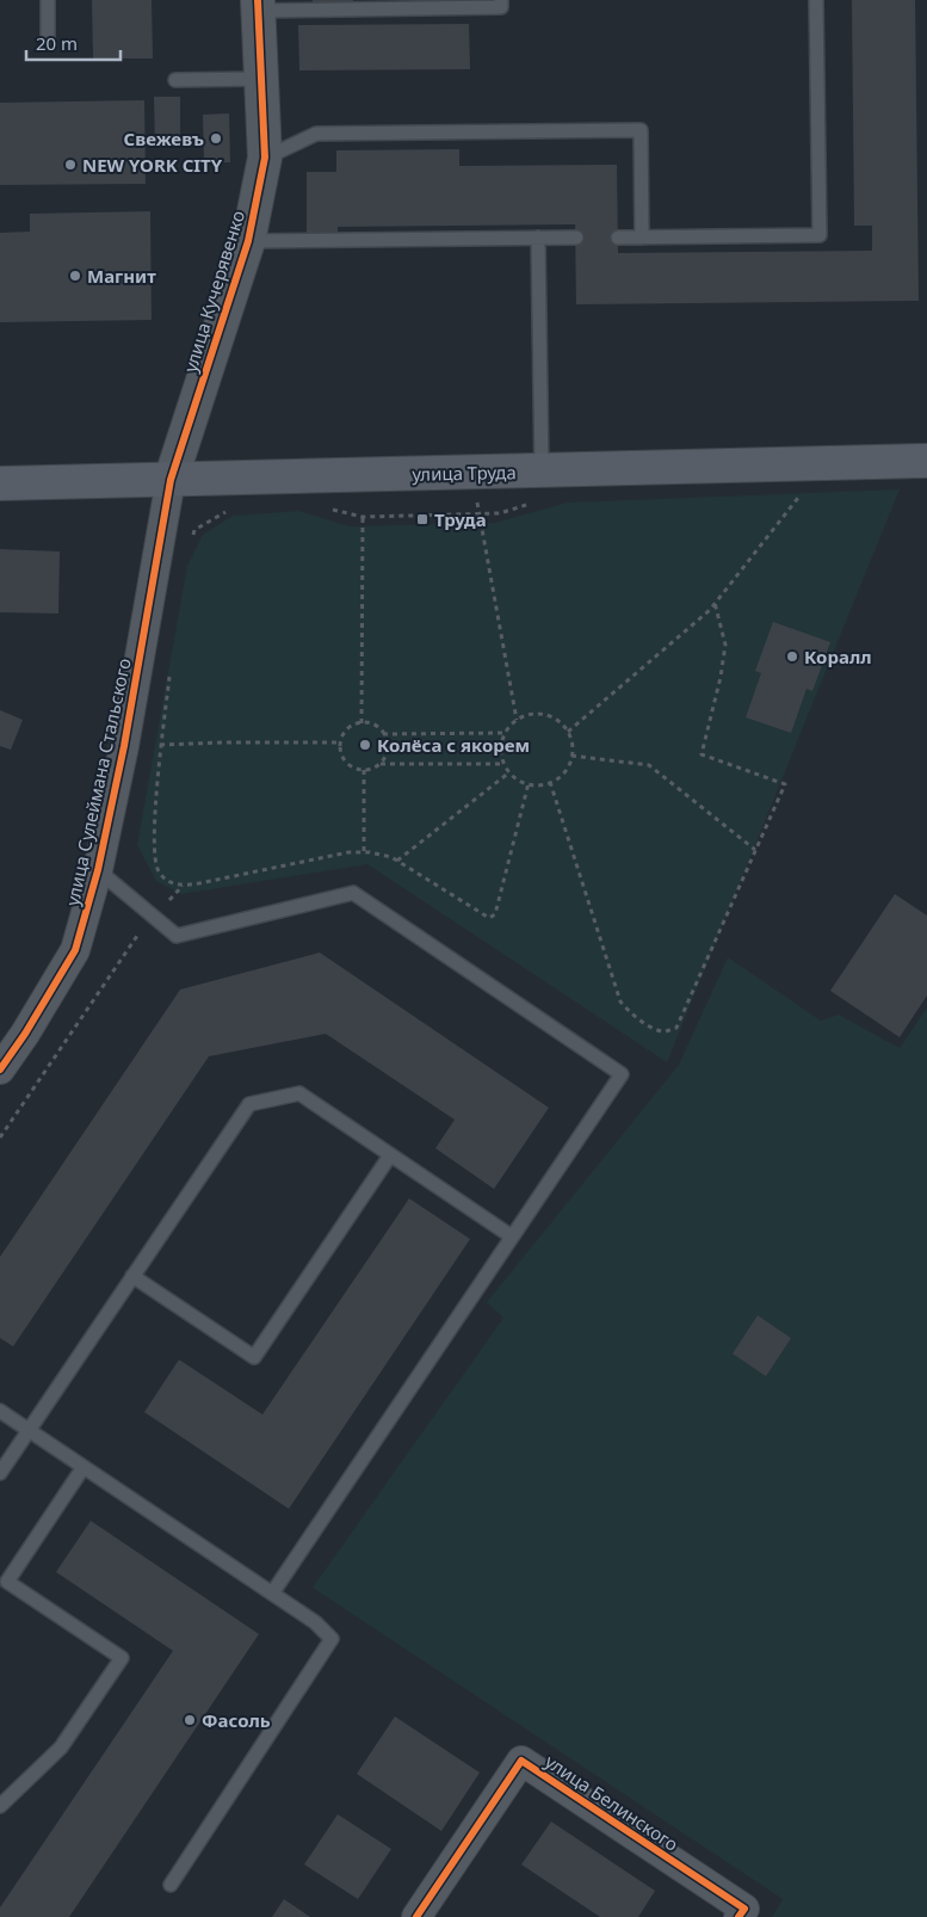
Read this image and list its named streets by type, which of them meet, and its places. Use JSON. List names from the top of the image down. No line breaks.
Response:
{"streets":{"main road":["улица Труда"],"street":["улица Кучерявенко","улица Сулеймана Стальского","улица Белинского"]},"crossings":[["улица Кучерявенко","улица Труда"],["улица Кучерявенко","улица Сулеймана Стальского"],["улица Труда","улица Сулеймана Стальского"]],"places":{"other":["Свежевъ","NEW YORK CITY","Магнит","Коралл","Колёса с якорем","Фасоль"],"transit":["Труда"]},"scale_bar":"20 m"}
